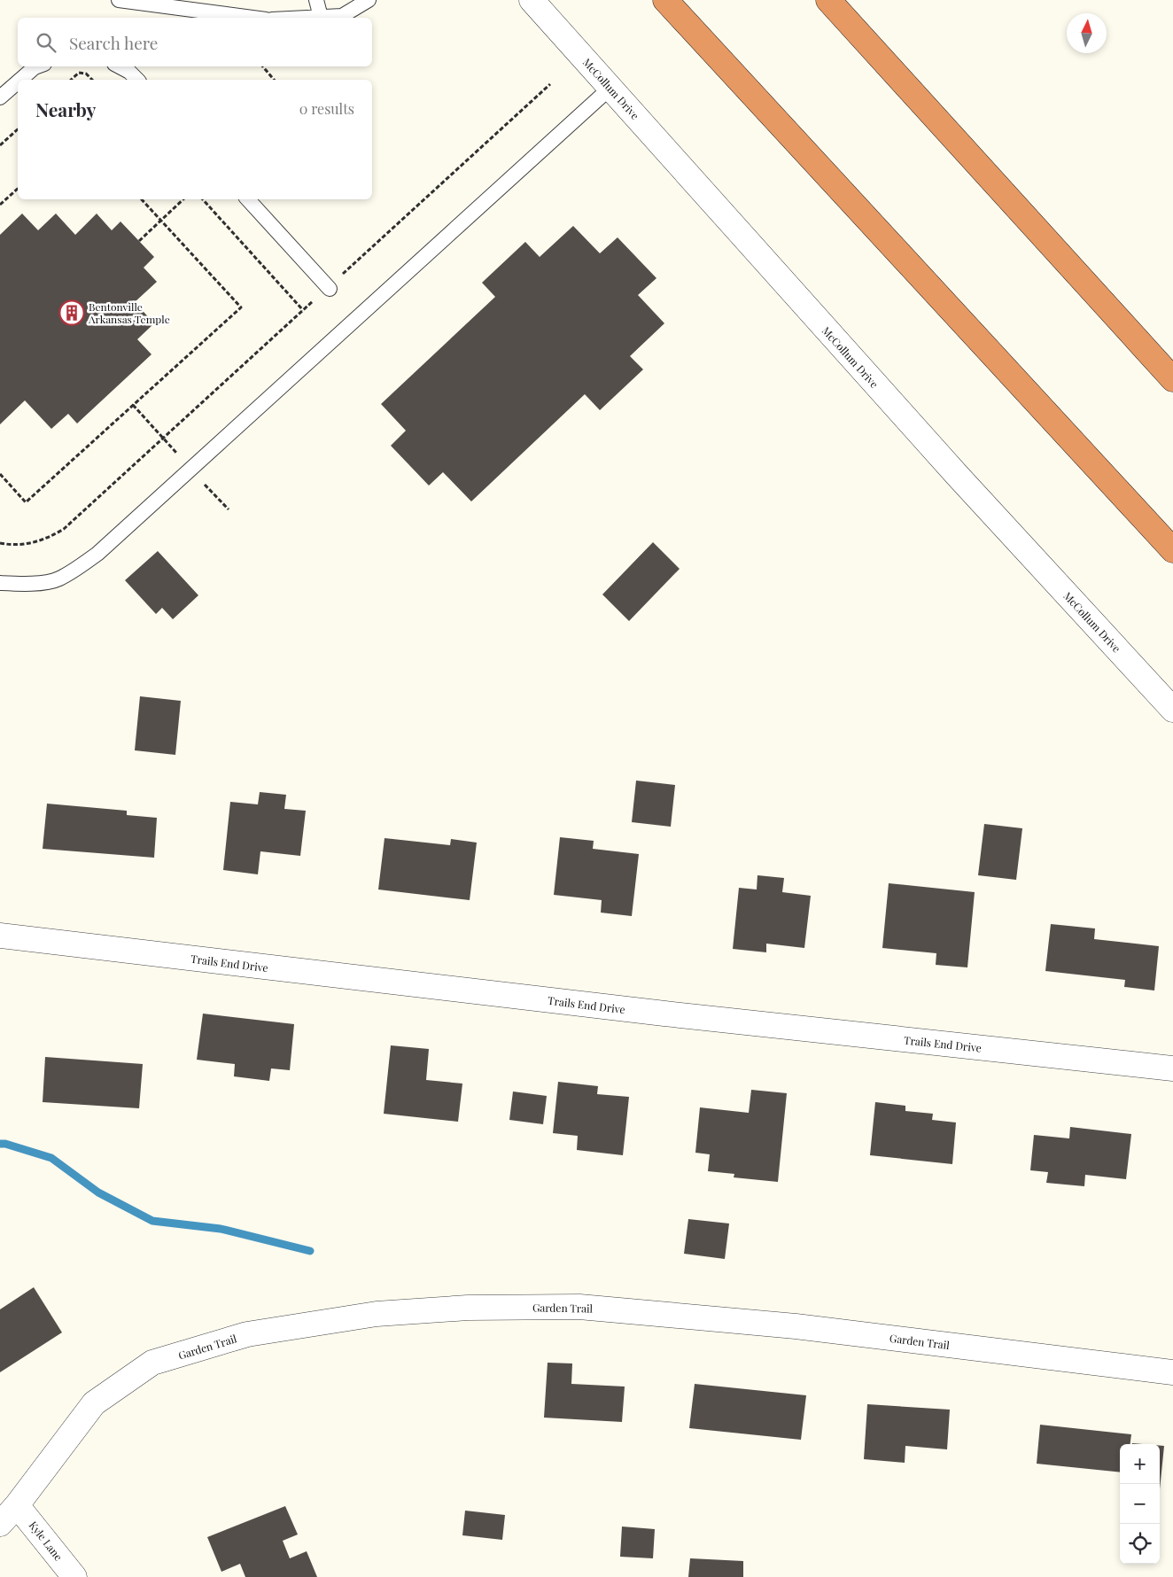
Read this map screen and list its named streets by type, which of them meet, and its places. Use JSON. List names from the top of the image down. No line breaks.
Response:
{"streets":{"street":["McCollum Drive","Trails End Drive","Garden Trail","Kyle Lane"]},"crossings":[["Garden Trail","Kyle Lane"]],"places":{"building":["Bentonville Arkansas Temple"]},"north":"top","page":{"search":"Search here","heading":["Nearby","0 results"],"map_buttons":["+","−"]}}
